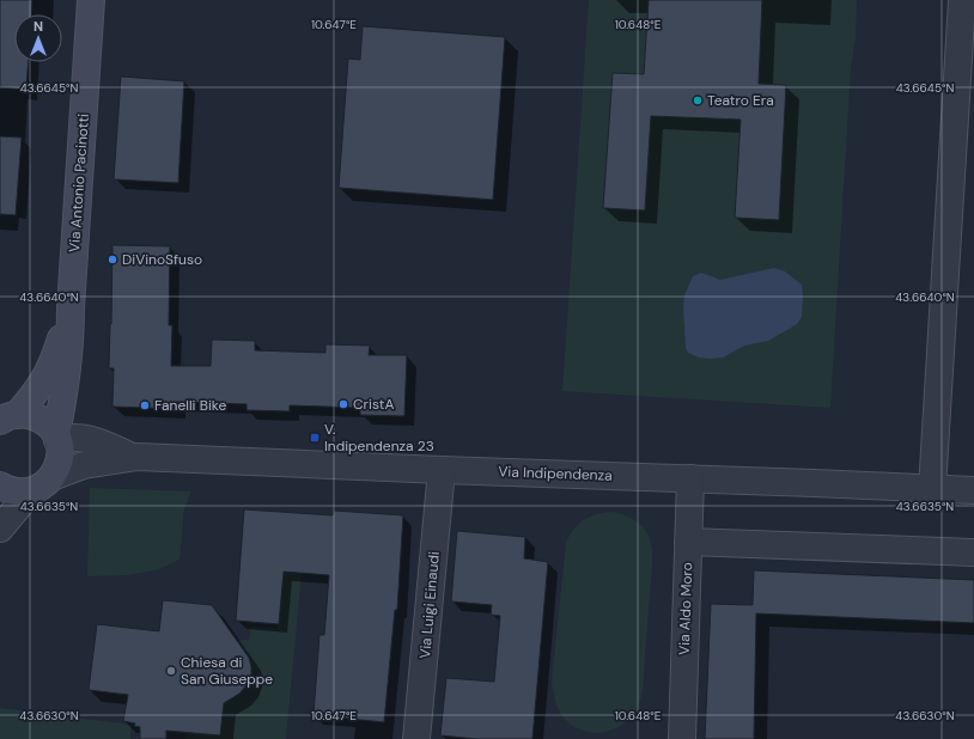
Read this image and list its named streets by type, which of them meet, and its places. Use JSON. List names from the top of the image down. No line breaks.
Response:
{"streets":{"street":["Via Antonio Pacinotti","Via Indipendenza","Via Luigi Einaudi","Via Aldo Moro"]},"crossings":[["Via Antonio Pacinotti","Via Indipendenza"],["Via Indipendenza","Via Luigi Einaudi"],["Via Indipendenza","Via Aldo Moro"]],"places":{"other":["Teatro Era","DiVinoSfuso","CristA","Fanelli Bike","Chiesa di San Giuseppe"],"transit":["V. Indipendenza 23"]},"north":"top","coordinates":["10.647°E","10.648°E","43.6645°N","43.6640°N","43.6635°N","43.6630°N"]}
